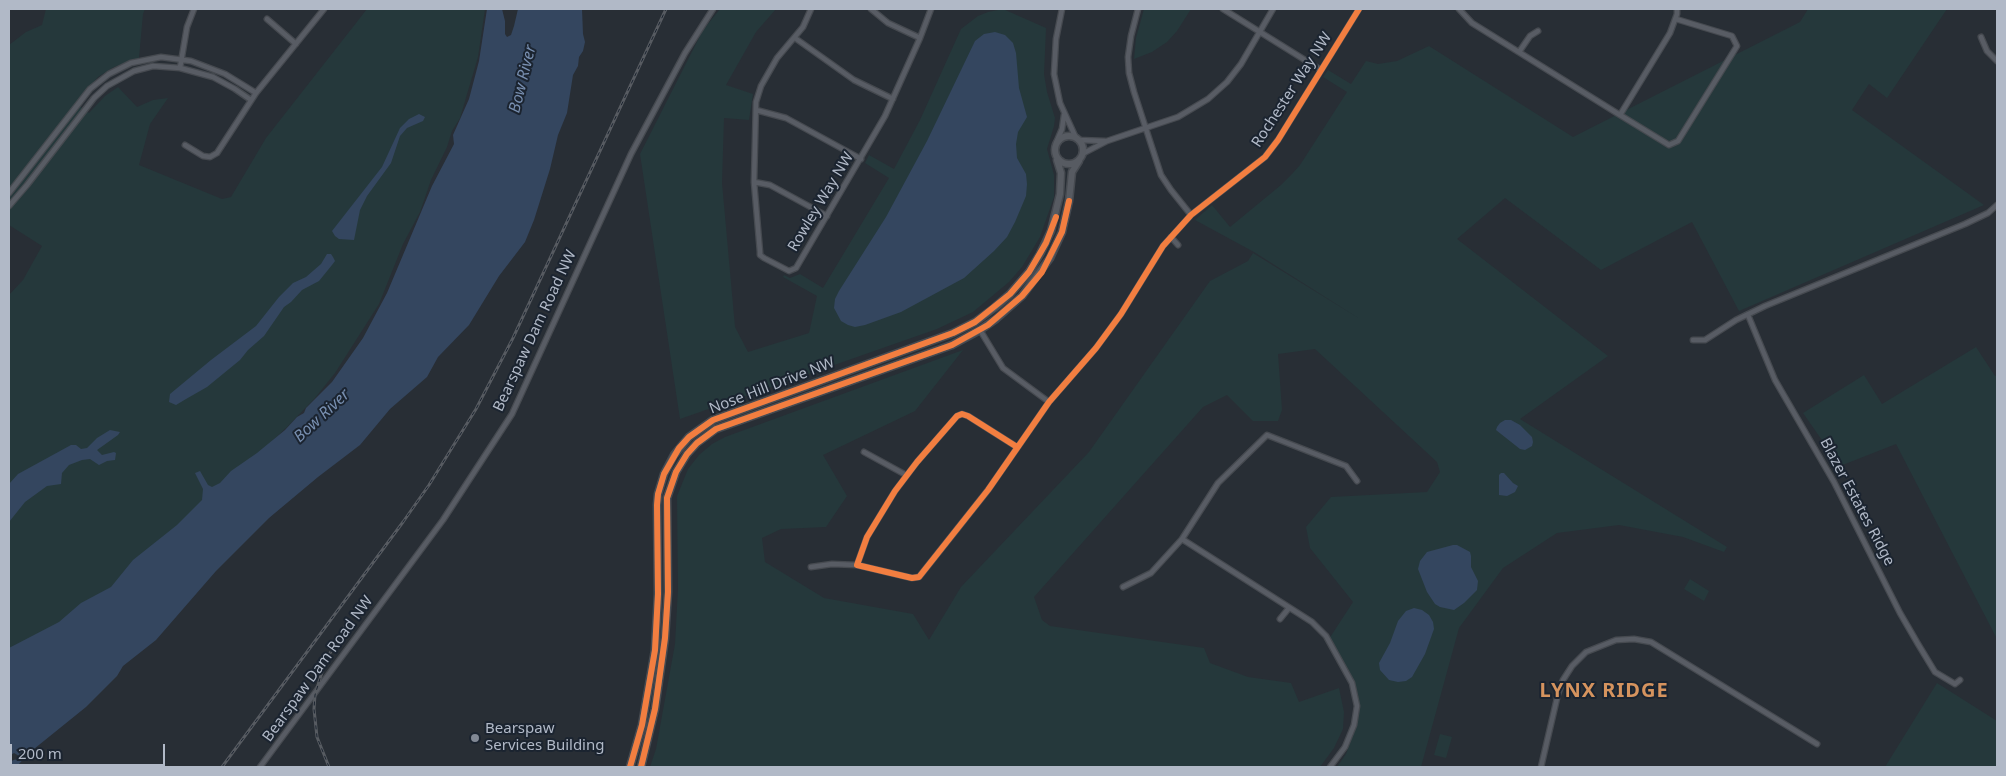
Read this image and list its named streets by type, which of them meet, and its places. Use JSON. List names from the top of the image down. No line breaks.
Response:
{"streets":{"street":["Rochester Way NW","Rowley Way NW","Bearspaw Dam Road NW","Nose Hill Drive NW","Blazer Estates Ridge"]},"districts":["LYNX RIDGE"],"water":["Bow River"],"places":["Bearspaw Services Building"],"scale_bar":"200 m"}
